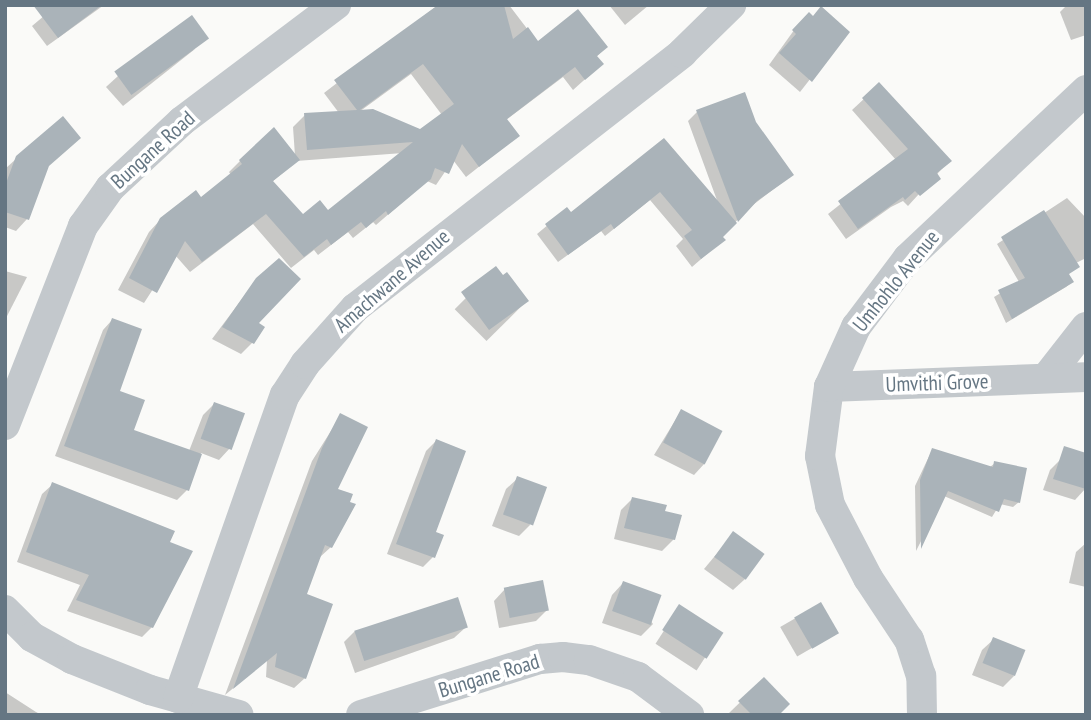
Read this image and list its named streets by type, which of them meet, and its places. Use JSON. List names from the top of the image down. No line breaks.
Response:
{"streets":{"street":["Bungane Road","Amachwane Avenue","Umhohlo Avenue","Umvithi Grove"]},"crossings":[["Umhohlo Avenue","Umvithi Grove"]]}
